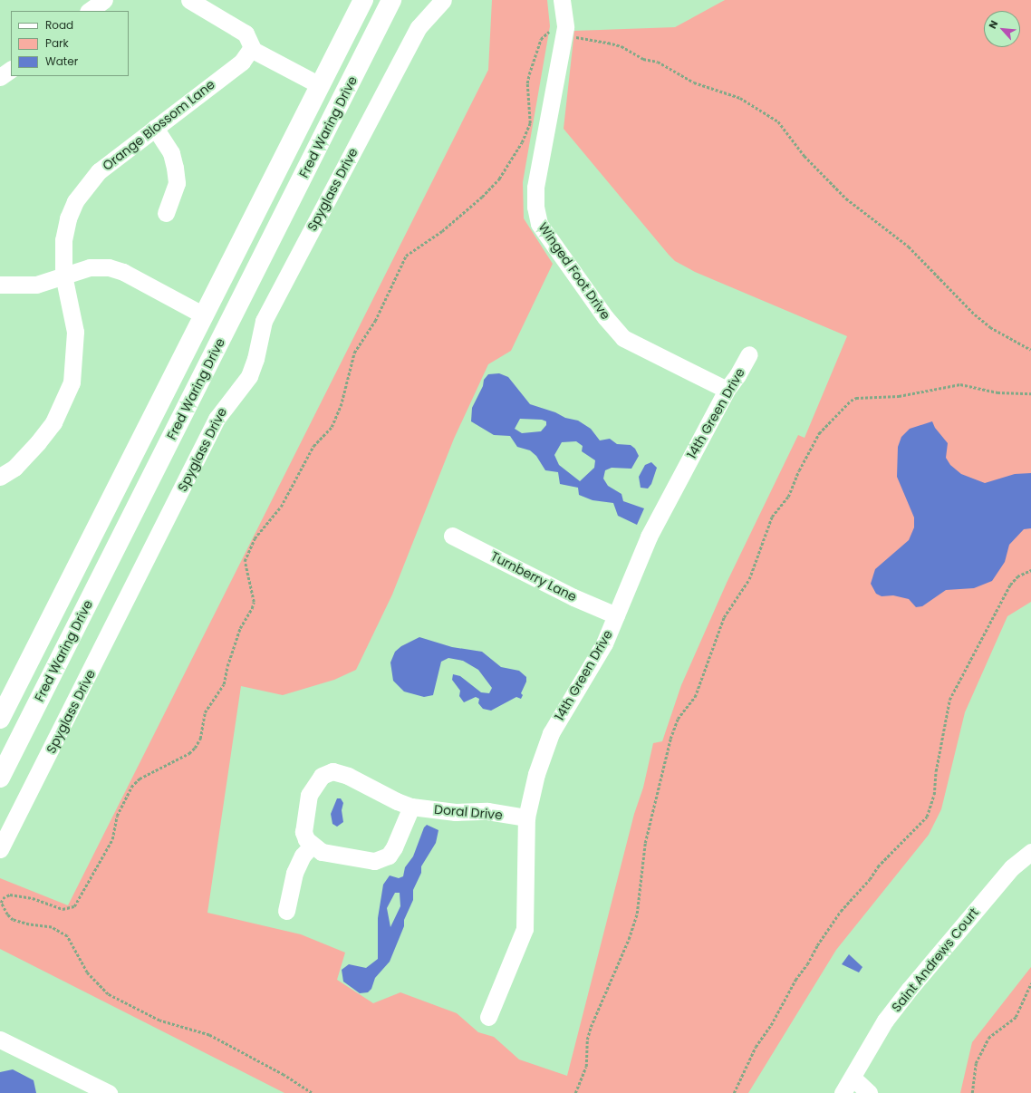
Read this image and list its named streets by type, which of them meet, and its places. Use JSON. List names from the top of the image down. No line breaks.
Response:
{"streets":{"main road":["Fred Waring Drive"],"street":["Orange Blossom Lane","Spyglass Drive","Winged Foot Drive","14th Green Drive","Turnberry Lane","Doral Drive","Saint Andrews Court"]},"crossings":[["Winged Foot Drive","14th Green Drive"],["14th Green Drive","Turnberry Lane"],["14th Green Drive","Doral Drive"]],"legend":["Road","Park","Water"],"north":"top left"}
